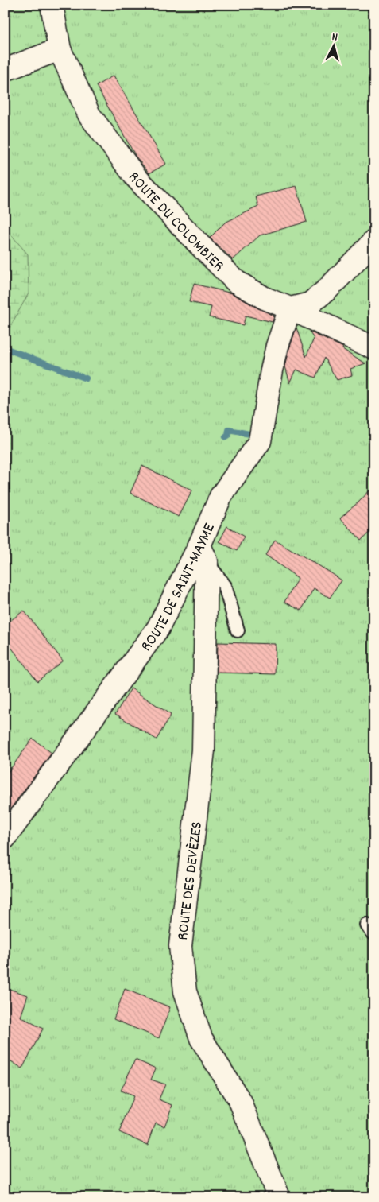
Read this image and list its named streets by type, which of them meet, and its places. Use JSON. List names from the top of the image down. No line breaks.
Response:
{"streets":{"street":["ROUTE DU COLOMBIER","ROUTE DE SAINT-MAYME","ROUTE DES DEVÈZES"]},"crossings":[["ROUTE DU COLOMBIER","ROUTE DE SAINT-MAYME"],["ROUTE DE SAINT-MAYME","ROUTE DES DEVÈZES"]],"north":"top"}
